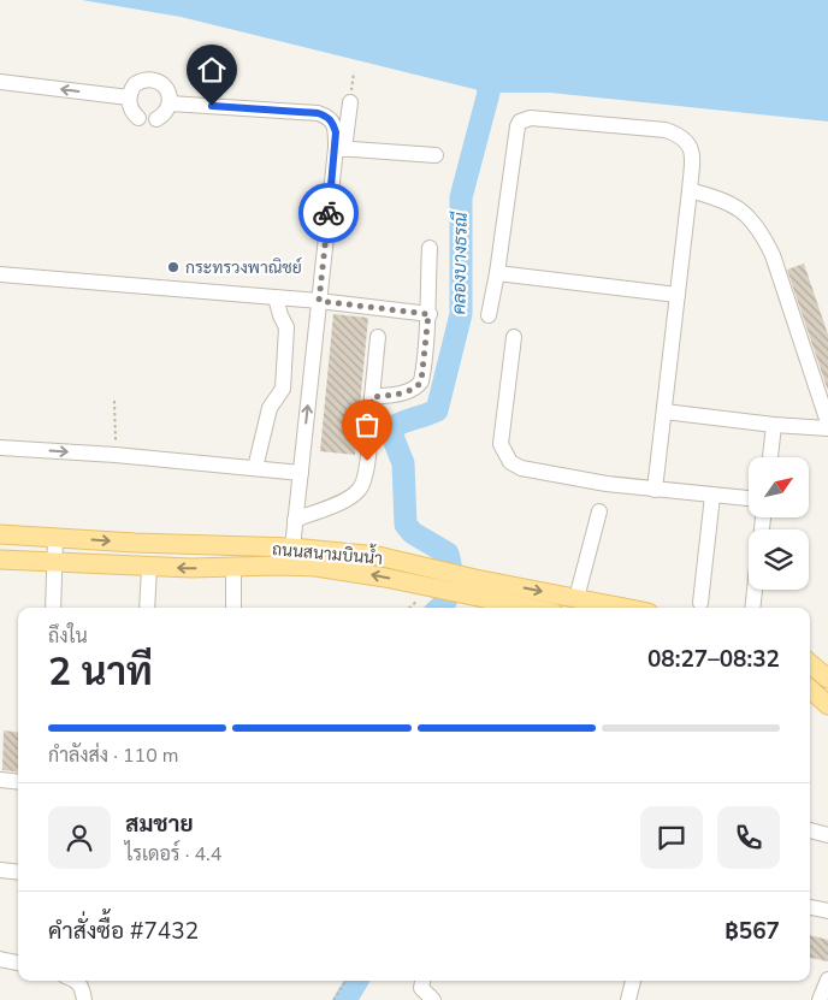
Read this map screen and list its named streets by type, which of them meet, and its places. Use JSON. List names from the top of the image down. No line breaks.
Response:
{"streets":{"main road":["ถนนสนามบินน้ำ"]},"water":["คลองบางธรณี"],"places":["กระทรวงพาณิชย์"],"north":"top right","page":{"heading":["2 นาที","ถึงใน","08:27–08:32"],"panel":["สมชาย","ไรเดอร์ · 4.4","คำสั่งซื้อ #7432","฿567"],"bar":"กำลังส่ง · 110 m"}}
